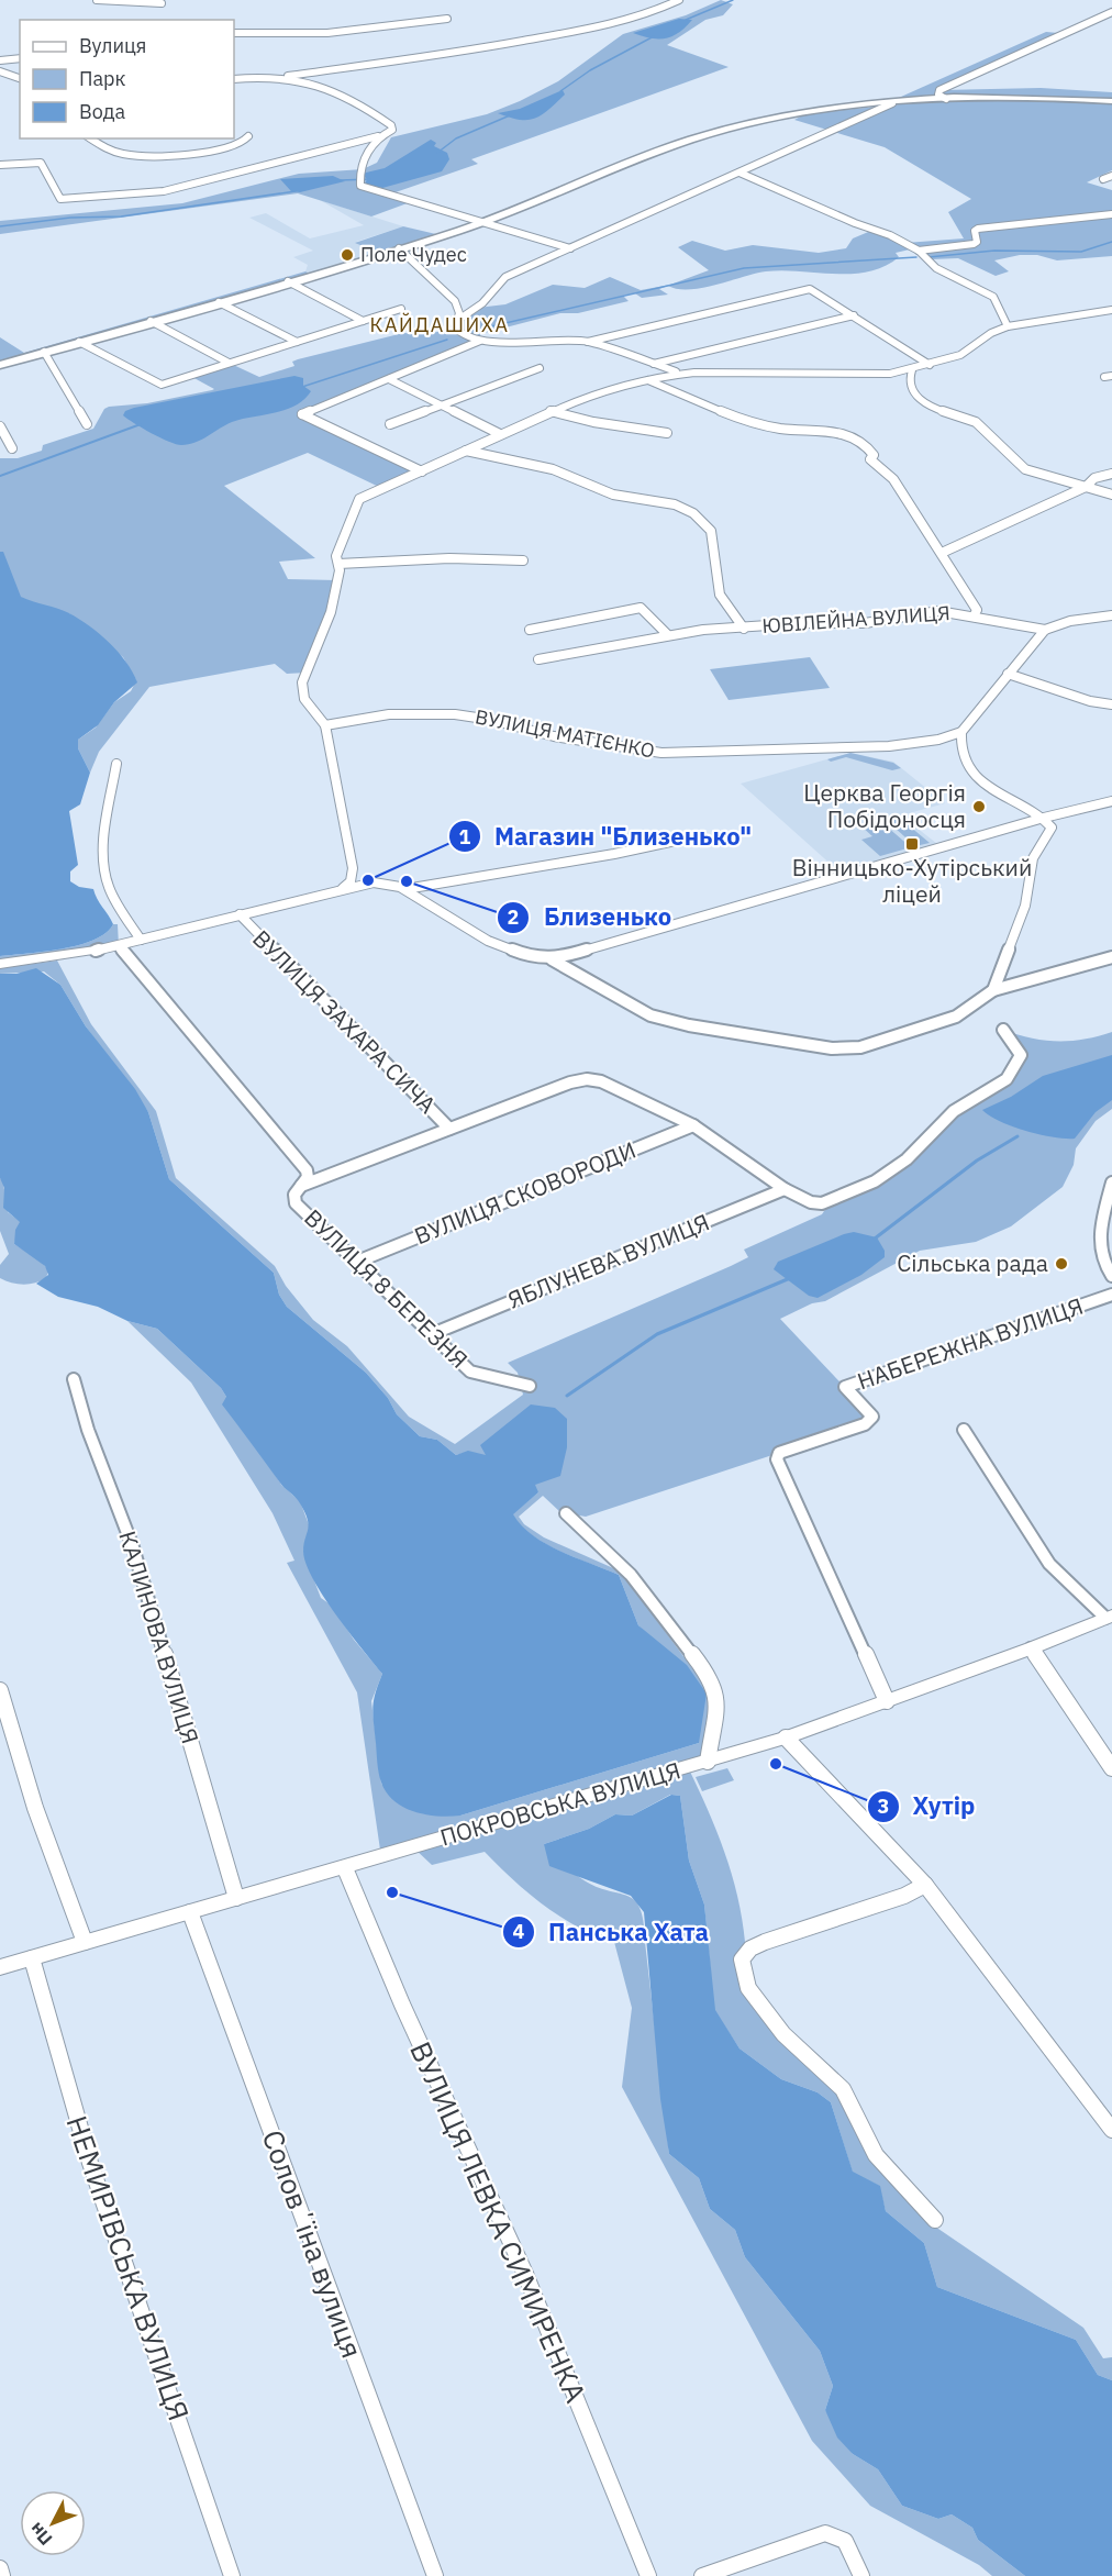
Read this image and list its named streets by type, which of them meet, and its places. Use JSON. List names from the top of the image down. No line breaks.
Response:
{"streets":{"street":["ЮВІЛЕЙНА ВУЛИЦЯ","ВУЛИЦЯ МАТІЄНКО","ВУЛИЦЯ ЗАХАРА СИЧА","ВУЛИЦЯ СКОВОРОДИ","ЯБЛУНЕВА ВУЛИЦЯ","ВУЛИЦЯ 8 БЕРЕЗНЯ","НАБЕРЕЖНА ВУЛИЦЯ","КАЛИНОВА ВУЛИЦЯ","ПОКРОВСЬКА ВУЛИЦЯ","ВУЛИЦЯ ЛЕВКА СИМИРЕНКА","Соловʼїна вулиця","НЕМИРІВСЬКА ВУЛИЦЯ"]},"crossings":[["ВУЛИЦЯ ЗАХАРА СИЧА","ВУЛИЦЯ СКОВОРОДИ"],["ВУЛИЦЯ ЗАХАРА СИЧА","ЯБЛУНЕВА ВУЛИЦЯ"],["ВУЛИЦЯ ЗАХАРА СИЧА","ВУЛИЦЯ 8 БЕРЕЗНЯ"],["ВУЛИЦЯ СКОВОРОДИ","ВУЛИЦЯ 8 БЕРЕЗНЯ"],["ЯБЛУНЕВА ВУЛИЦЯ","ВУЛИЦЯ 8 БЕРЕЗНЯ"],["НАБЕРЕЖНА ВУЛИЦЯ","ПОКРОВСЬКА ВУЛИЦЯ"],["КАЛИНОВА ВУЛИЦЯ","ПОКРОВСЬКА ВУЛИЦЯ"],["ПОКРОВСЬКА ВУЛИЦЯ","ВУЛИЦЯ ЛЕВКА СИМИРЕНКА"],["ПОКРОВСЬКА ВУЛИЦЯ","Соловʼїна вулиця"],["ПОКРОВСЬКА ВУЛИЦЯ","НЕМИРІВСЬКА ВУЛИЦЯ"]],"districts":["КАЙДАШИХА"],"places":{"other":["Поле Чудес","Церква Георгія Побідоносця","Магазин \"Близенько\"","Близенько","Сільська рада","Хутір","Панська Хата"],"transit":["Вінницько-Хутірський ліцей"]},"legend":["Вулиця","Парк","Вода"],"north":"bottom left"}
